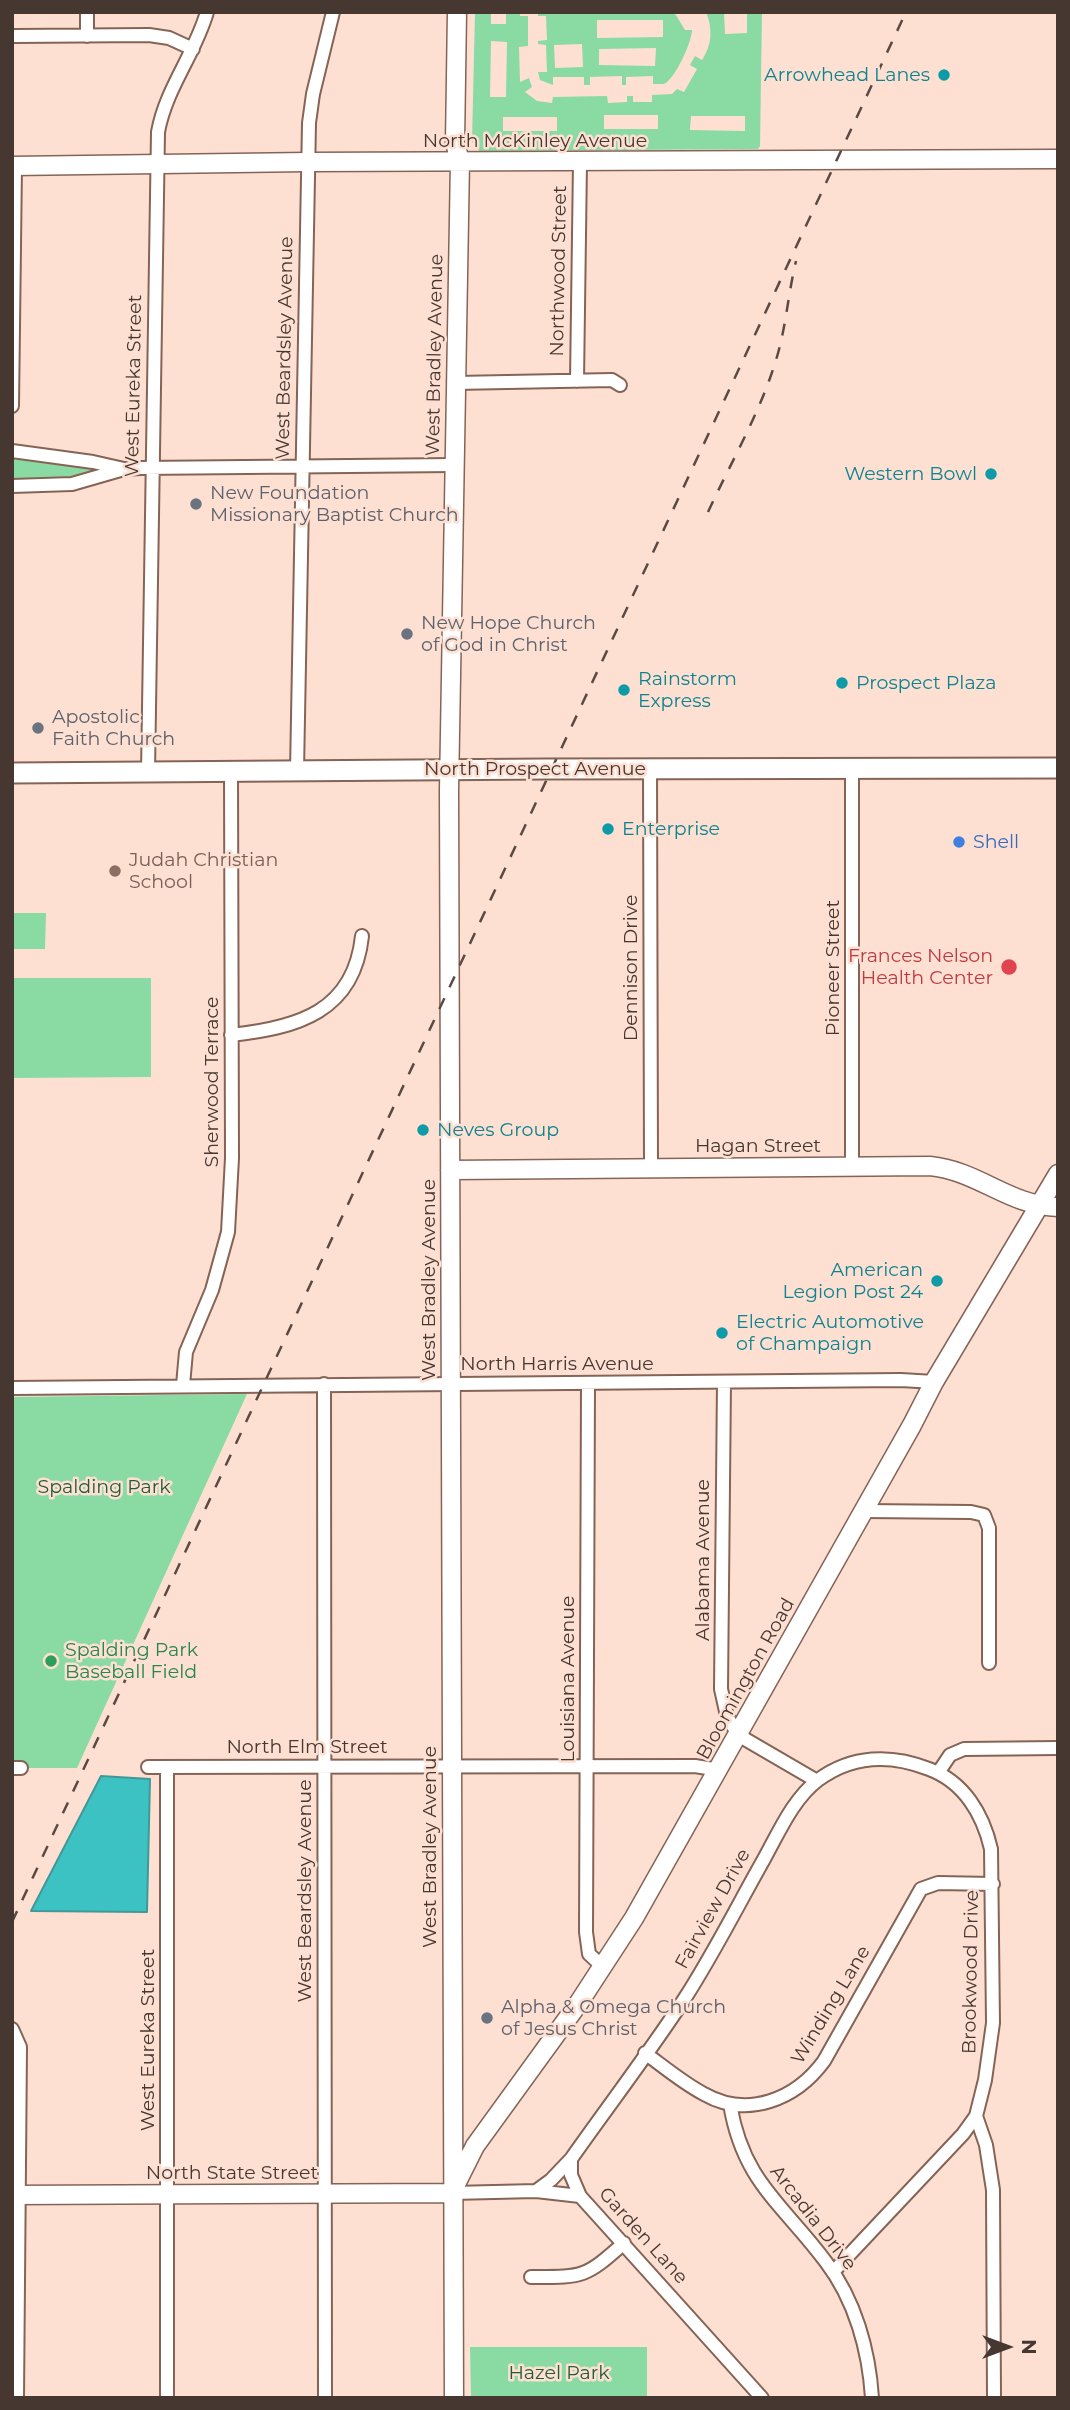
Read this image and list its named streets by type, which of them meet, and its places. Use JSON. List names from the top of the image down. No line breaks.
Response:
{"streets":{"main road":["North McKinley Avenue","West Bradley Avenue","North Prospect Avenue","Hagan Street","Bloomington Road","North State Street"],"street":["Northwood Street","West Beardsley Avenue","West Eureka Street","Dennison Drive","Pioneer Street","Sherwood Terrace","North Harris Avenue","Alabama Avenue","Louisiana Avenue","North Elm Street","Fairview Drive","Brookwood Drive","Winding Lane","Arcadia Drive","Garden Lane"]},"crossings":[["North McKinley Avenue","Northwood Street"],["North McKinley Avenue","West Beardsley Avenue"],["North McKinley Avenue","West Bradley Avenue"],["North McKinley Avenue","West Eureka Street"],["West Beardsley Avenue","North Prospect Avenue"],["West Beardsley Avenue","North Harris Avenue"],["West Beardsley Avenue","North Elm Street"],["West Beardsley Avenue","North State Street"],["West Bradley Avenue","North Prospect Avenue"],["West Bradley Avenue","Hagan Street"],["West Bradley Avenue","North Harris Avenue"],["West Bradley Avenue","Bloomington Road"],["West Bradley Avenue","North Elm Street"],["West Bradley Avenue","North State Street"],["West Bradley Avenue","Garden Lane"],["West Eureka Street","North Prospect Avenue"],["West Eureka Street","North Elm Street"],["West Eureka Street","North State Street"],["North Prospect Avenue","Dennison Drive"],["North Prospect Avenue","Pioneer Street"],["North Prospect Avenue","Sherwood Terrace"],["Dennison Drive","Hagan Street"],["Pioneer Street","Hagan Street"],["Sherwood Terrace","North Harris Avenue"],["Hagan Street","Bloomington Road"],["North Harris Avenue","Alabama Avenue"],["North Harris Avenue","Louisiana Avenue"],["North Harris Avenue","Bloomington Road"],["Alabama Avenue","Bloomington Road"],["Louisiana Avenue","Bloomington Road"],["Louisiana Avenue","North Elm Street"],["Bloomington Road","North Elm Street"],["Bloomington Road","North State Street"],["Bloomington Road","Garden Lane"],["Fairview Drive","Brookwood Drive"],["Fairview Drive","Winding Lane"],["Fairview Drive","Garden Lane"],["Brookwood Drive","Winding Lane"],["Winding Lane","Arcadia Drive"],["North State Street","Garden Lane"]],"parks":["Spalding Park","Hazel Park"],"places":["Arrowhead Lanes","Western Bowl","New Foundation Missionary Baptist Church","New Hope Church of God in Christ","Prospect Plaza","Rainstorm Express","Apostolic Faith Church","Enterprise","Shell","Judah Christian School","Frances Nelson Health Center","Neves Group","American Legion Post 24","Electric Automotive of Champaign","Spalding Park Baseball Field","Alpha & Omega Church of Jesus Christ"],"north":"right"}
